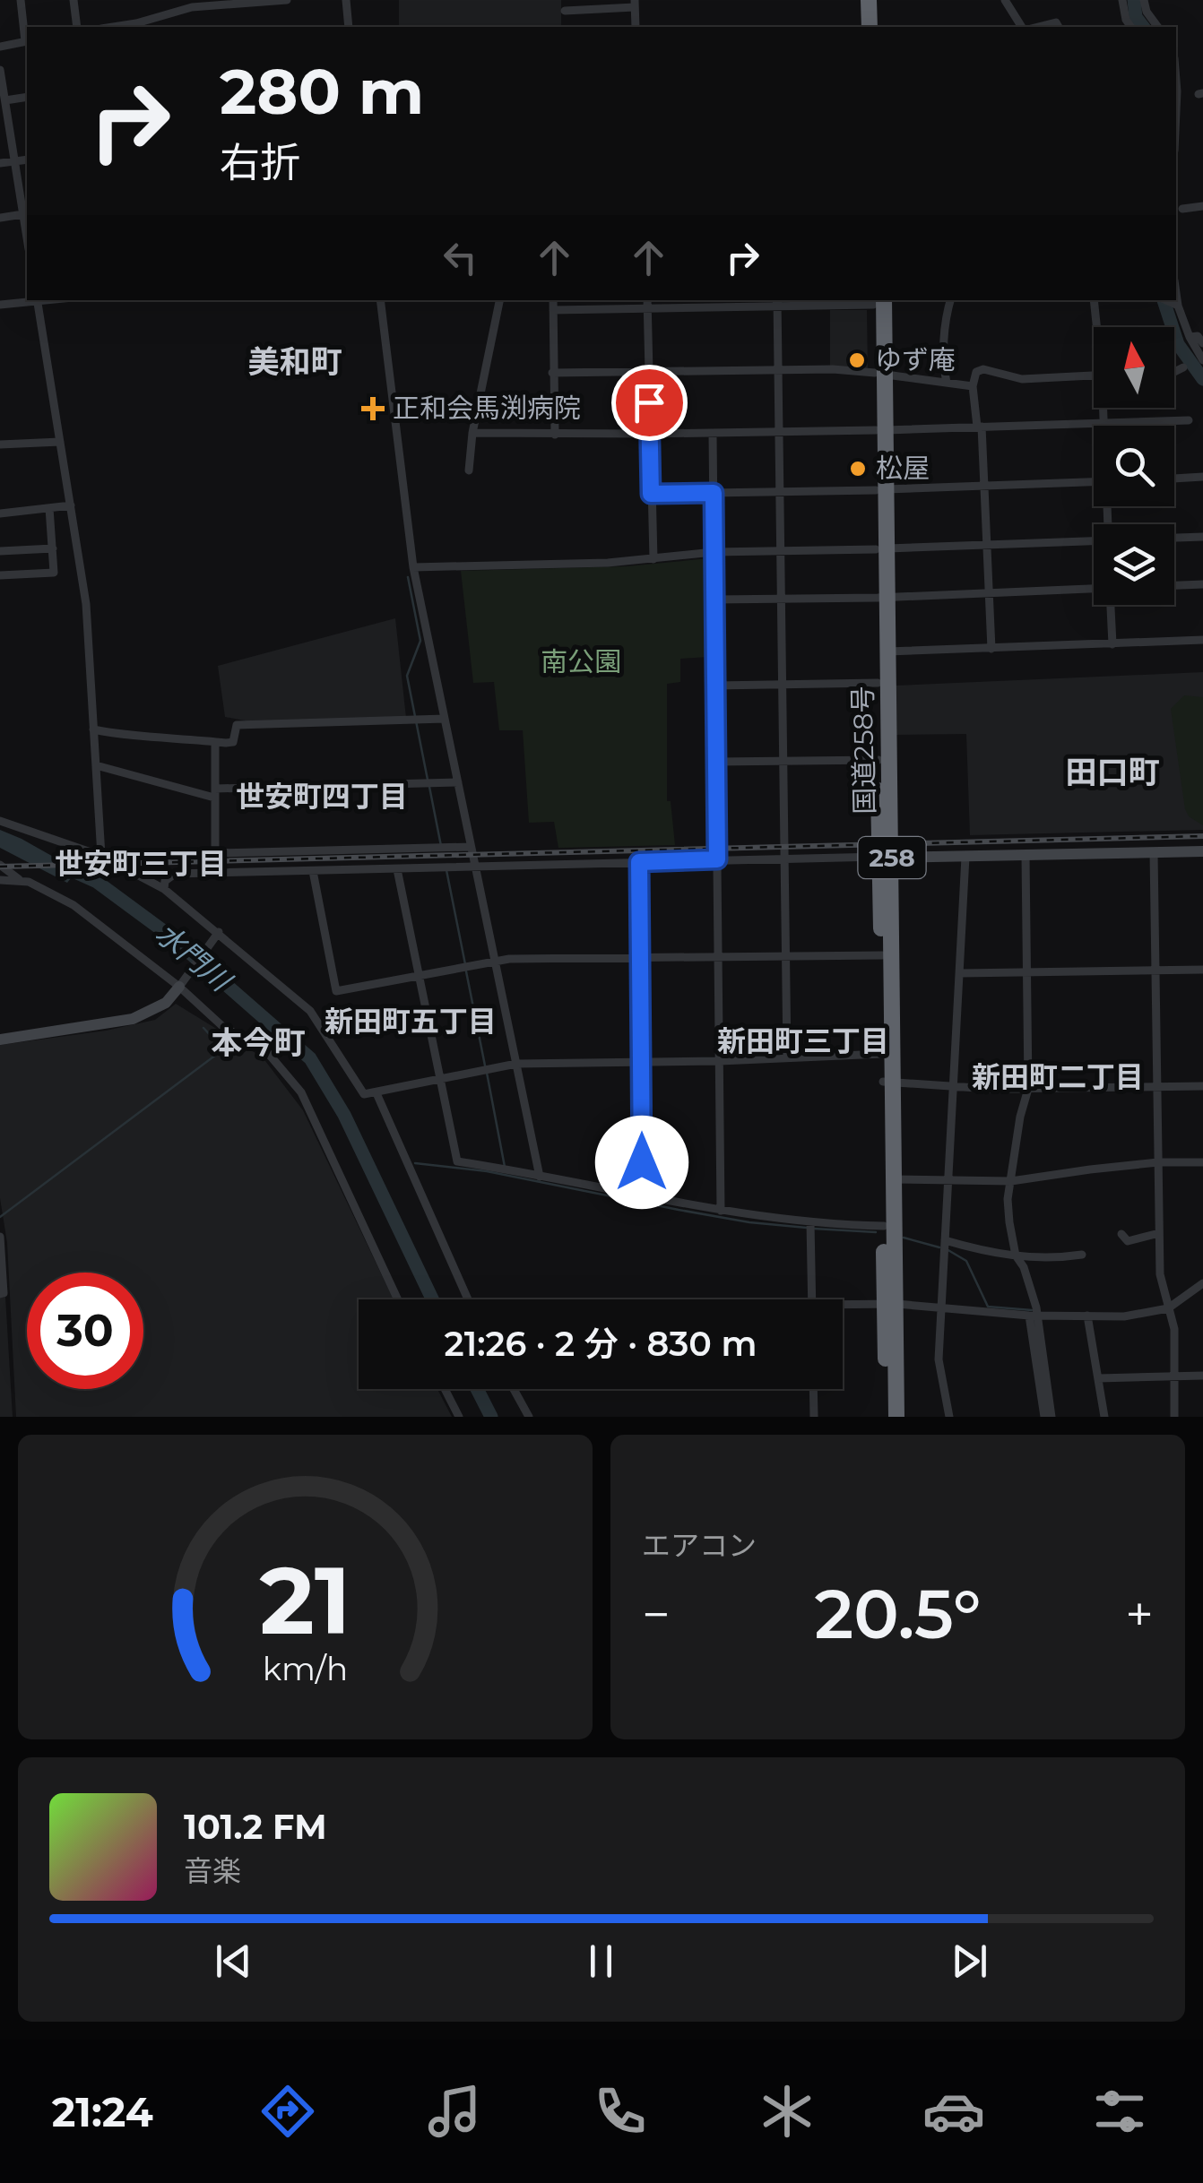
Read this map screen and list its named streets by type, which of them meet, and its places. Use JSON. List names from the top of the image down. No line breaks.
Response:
{"streets":{"highway":["国道258号","258"]},"districts":["美和町","田口町","世安町四丁目","世安町三丁目","新田町五丁目","新田町三丁目","本今町","新田町二丁目"],"water":["水門川"],"parks":["南公園"],"places":{"other":["ゆず庵","松屋"],"health":["正和会馬渕病院"]},"north":"top","page":{"turn":["280 m","右折"],"limit":"30","trip":"21:26 · 2 分 · 830 m","tile":"エアコン","heat":["−","20.5°","+"],"song":["101.2 FM","音楽"],"tabs":"21:24","gauge":["21","km/h"]}}
